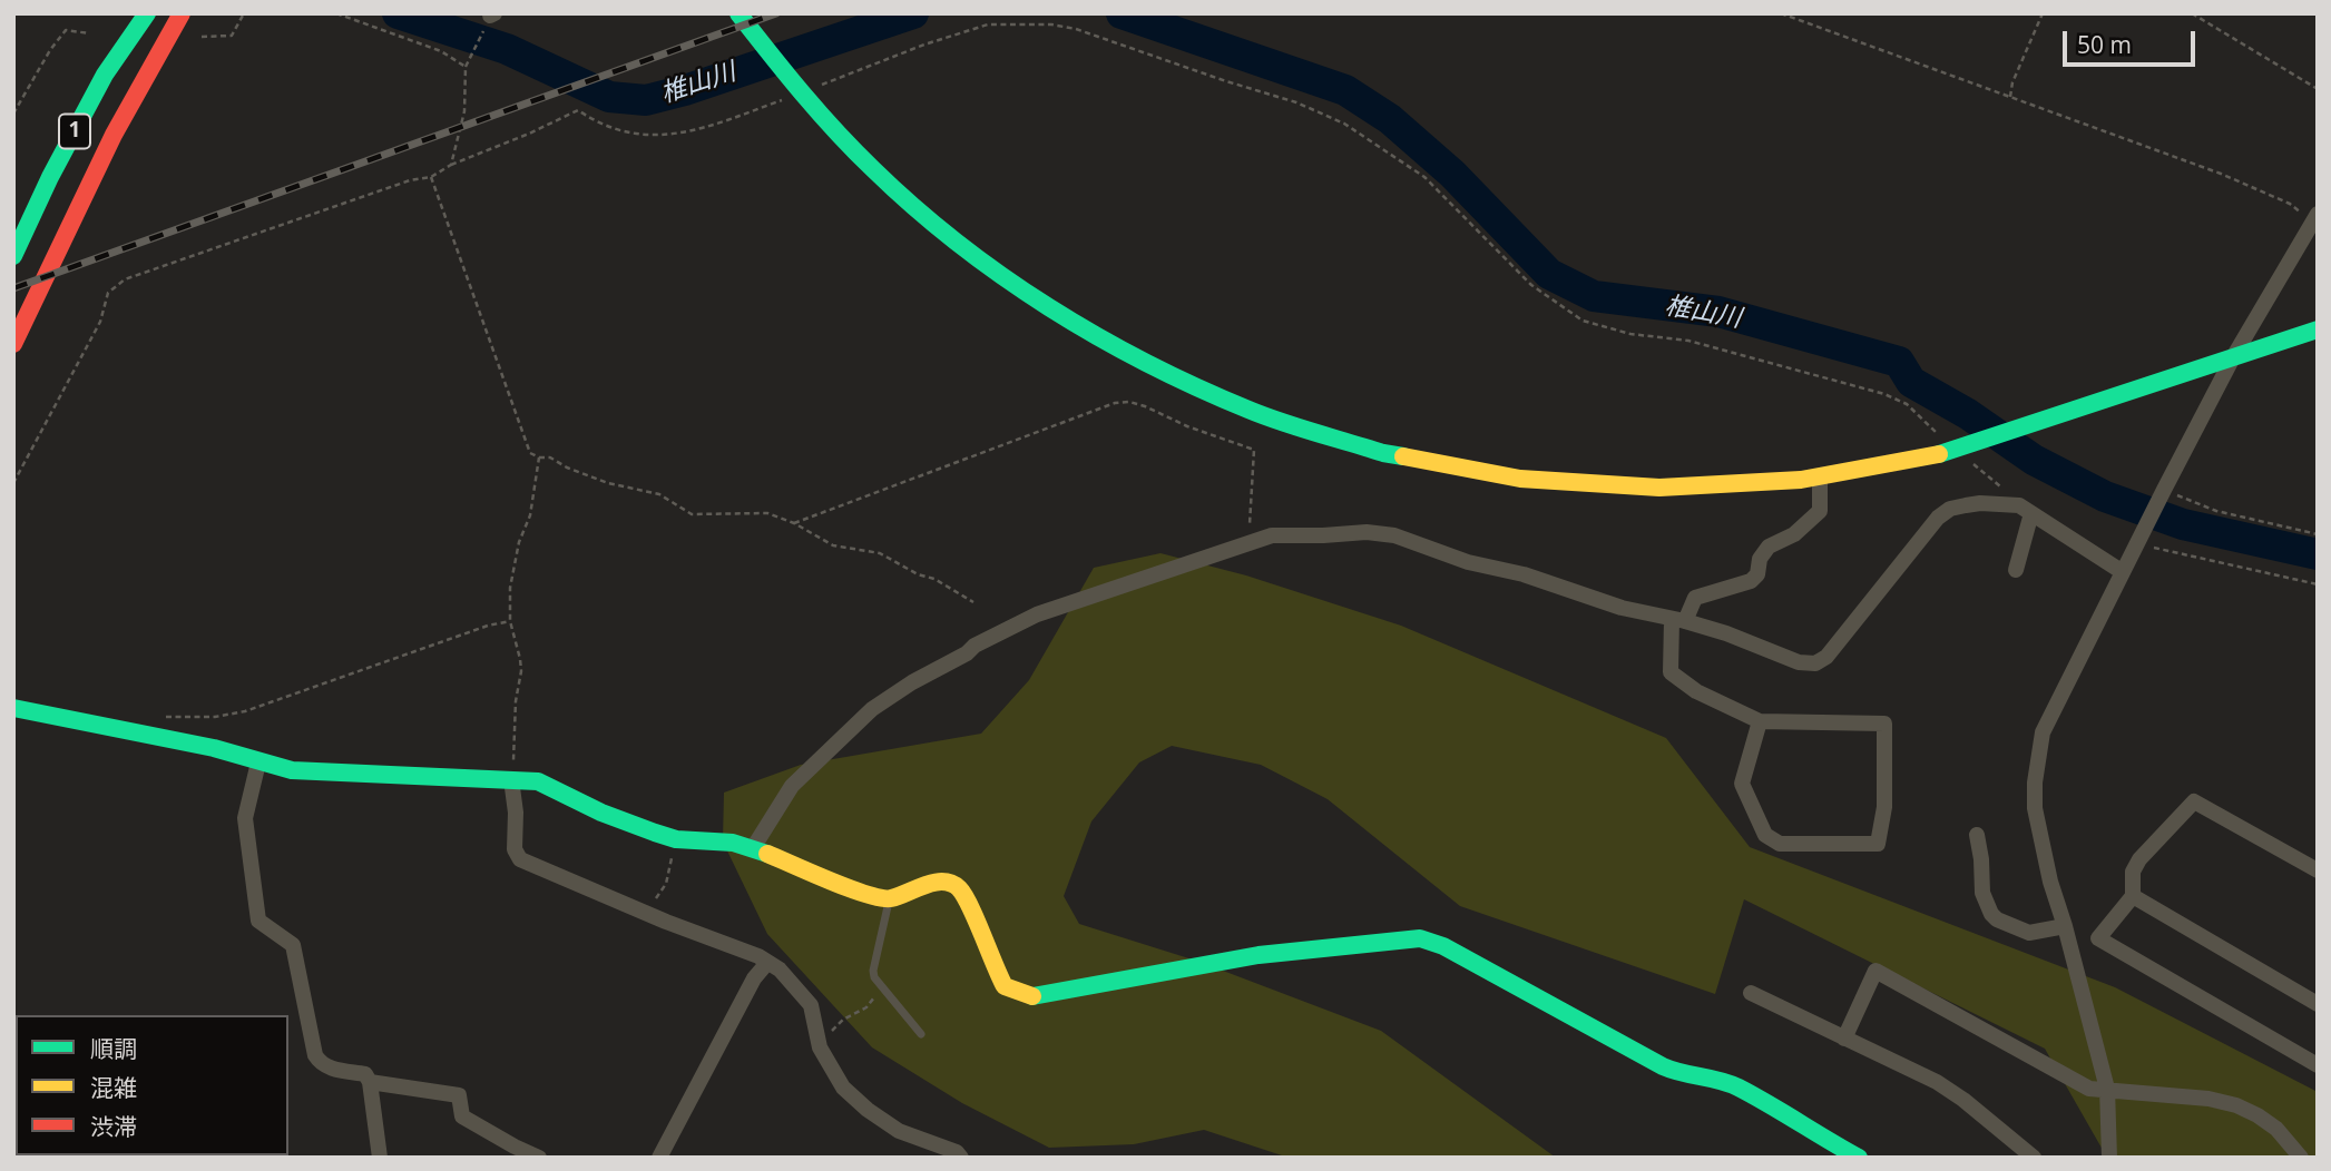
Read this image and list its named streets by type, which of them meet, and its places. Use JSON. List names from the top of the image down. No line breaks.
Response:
{"streets":{"main road":["1"]},"water":["椎山川"],"legend":["順調","混雑","渋滞"],"scale_bar":"50 m"}
